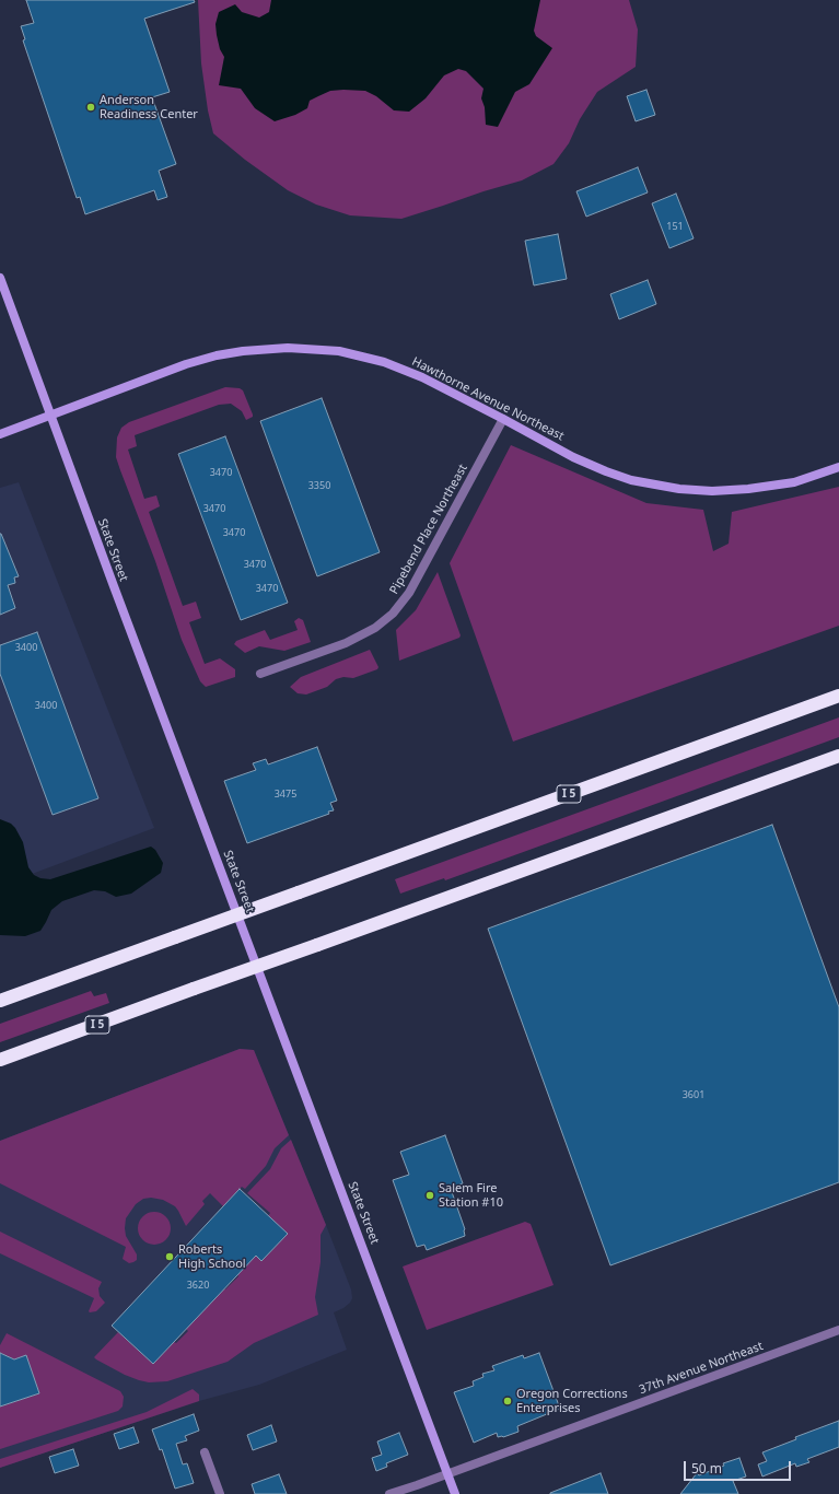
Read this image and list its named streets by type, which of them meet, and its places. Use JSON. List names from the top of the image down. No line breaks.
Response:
{"streets":{"highway":["I 5"],"main road":["Hawthorne Avenue Northeast","State Street"],"street":["Pipebend Place Northeast","37th Avenue Northeast"]},"crossings":[["Hawthorne Avenue Northeast","Pipebend Place Northeast"],["Hawthorne Avenue Northeast","State Street"],["State Street","37th Avenue Northeast"]],"places":["Anderson Readiness Center","Salem Fire Station #10","Roberts High School","Oregon Corrections Enterprises"],"house_numbers":["151","3470","3350","3470","3470","3470","3470","3400","3400","3475","3601","3620"],"scale_bar":"50 m"}
